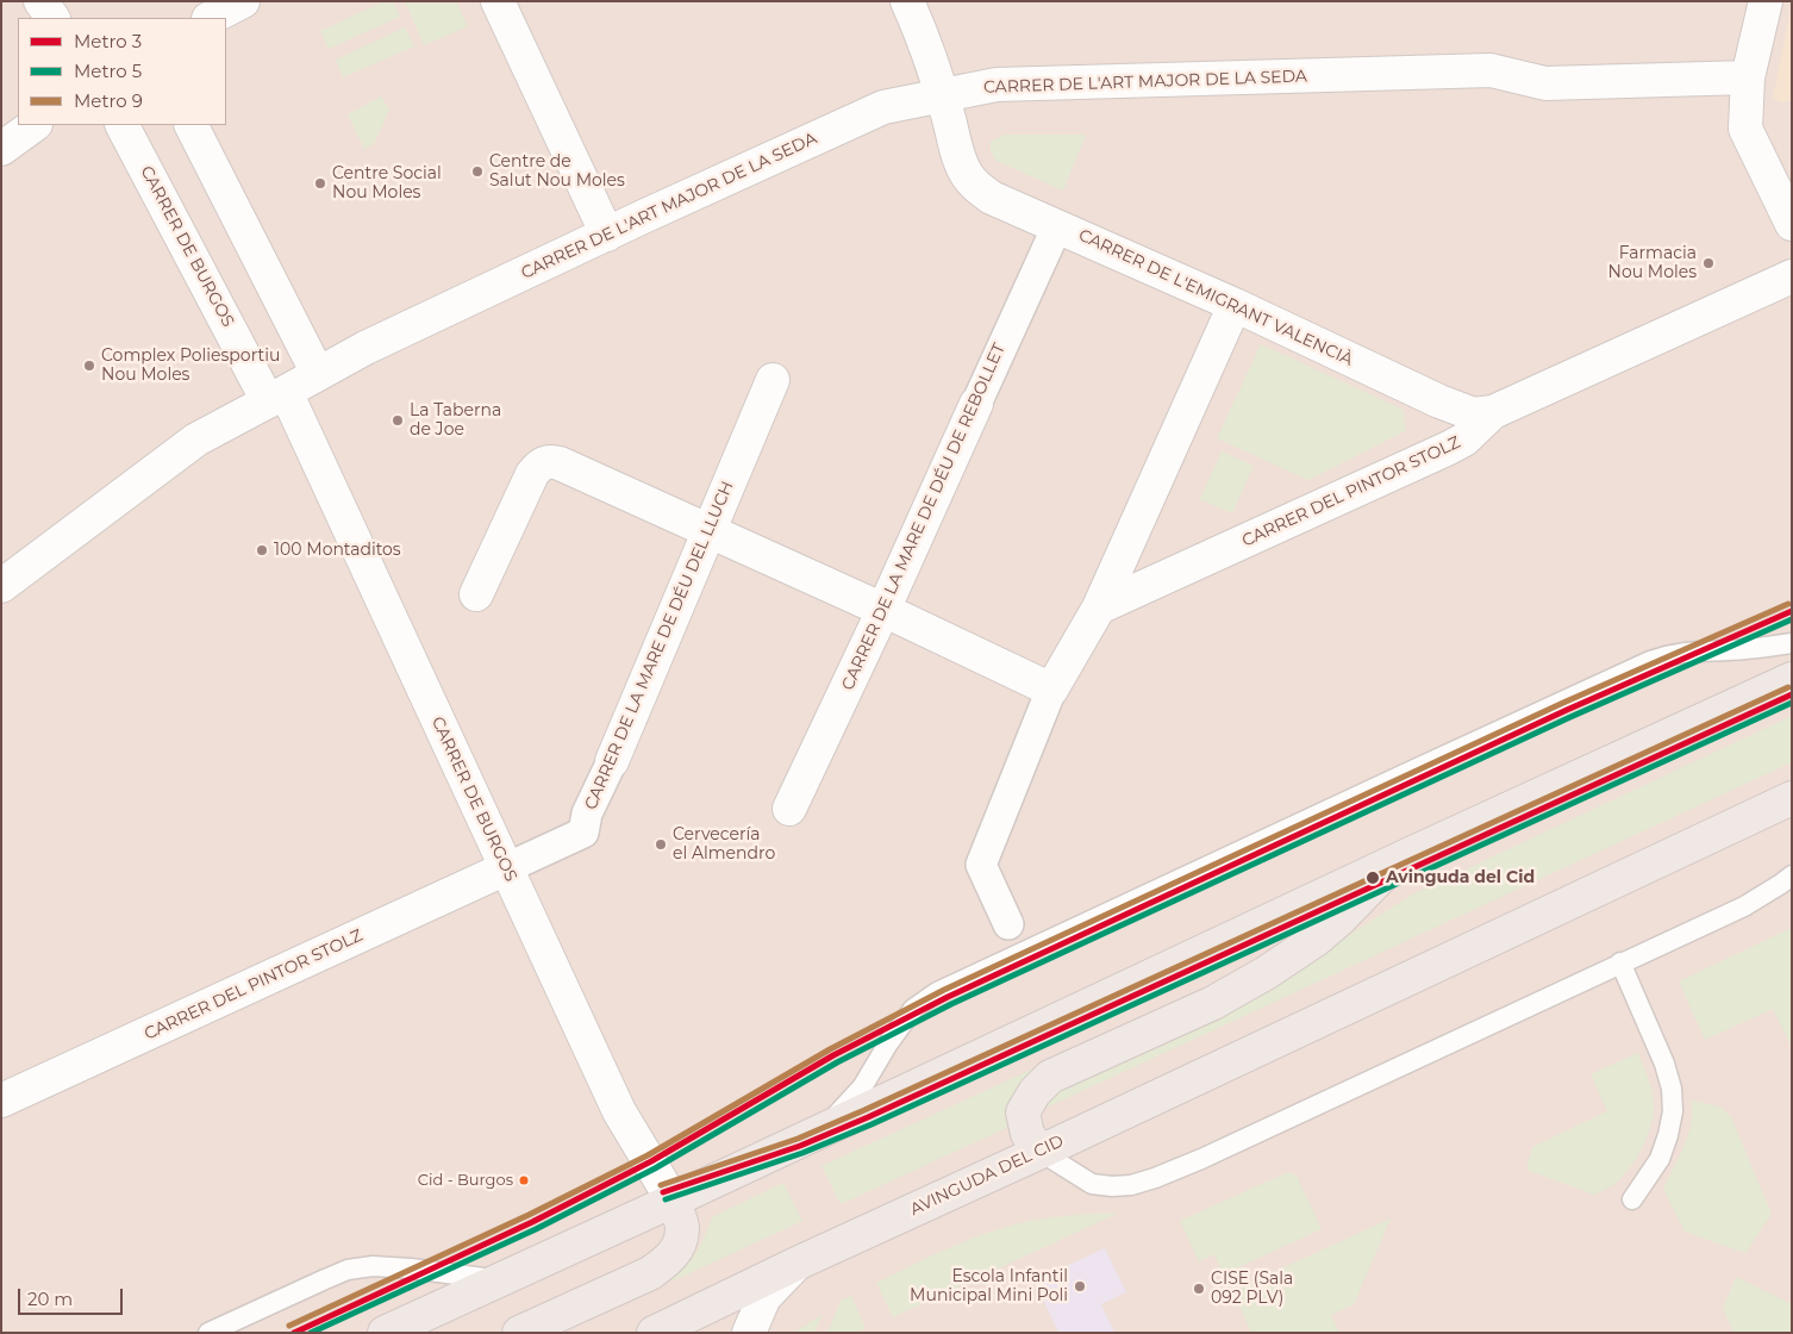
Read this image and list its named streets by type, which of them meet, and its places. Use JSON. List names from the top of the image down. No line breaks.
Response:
{"streets":{"main road":["AVINGUDA DEL CID"],"street":["CARRER DE L'ART MAJOR DE LA SEDA","CARRER DE BURGOS","CARRER DE L'EMIGRANT VALENCIÀ","CARRER DEL PINTOR STOLZ","CARRER DE LA MARE DE DÉU DE REBOLLET","CARRER DE LA MARE DE DÉU DEL LLUCH"]},"crossings":[["CARRER DE L'ART MAJOR DE LA SEDA","CARRER DE BURGOS"],["CARRER DE L'ART MAJOR DE LA SEDA","CARRER DE L'EMIGRANT VALENCIÀ"],["CARRER DE BURGOS","CARRER DEL PINTOR STOLZ"],["CARRER DE BURGOS","CARRER DE LA MARE DE DÉU DEL LLUCH"],["CARRER DE L'EMIGRANT VALENCIÀ","CARRER DEL PINTOR STOLZ"],["CARRER DE L'EMIGRANT VALENCIÀ","CARRER DE LA MARE DE DÉU DE REBOLLET"],["CARRER DEL PINTOR STOLZ","CARRER DE LA MARE DE DÉU DEL LLUCH"]],"places":["Centre de Salut Nou Moles","Centre Social Nou Moles","Farmacia Nou Moles","Complex Poliesportiu Nou Moles","La Taberna de Joe","100 Montaditos","Cervecería el Almendro","Avinguda del Cid","Cid - Burgos","Escola Infantil Municipal Mini Poli","CISE (Sala 092 PLV)"],"lines":["metro line 9","metro line 3","metro line 5"],"legend":["Metro 3","Metro 5","Metro 9"],"scale_bar":"20 m"}
